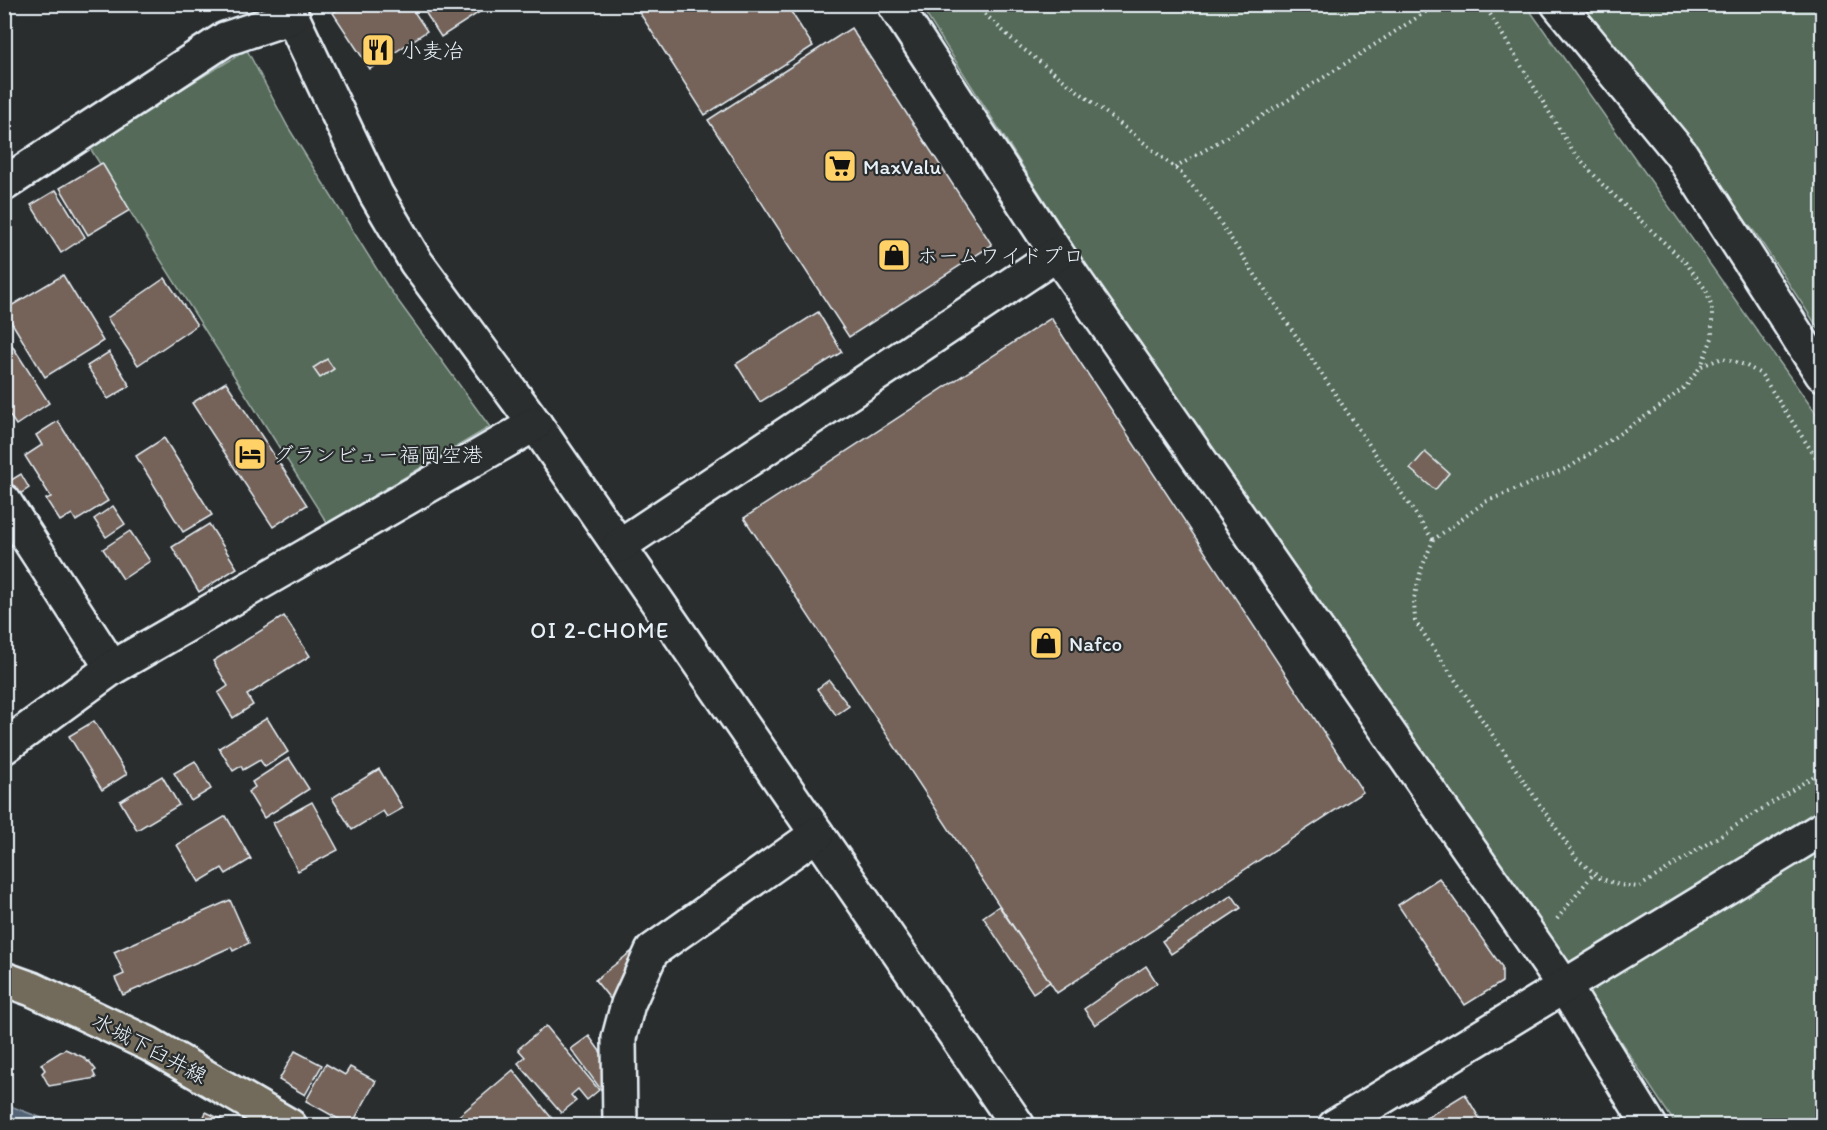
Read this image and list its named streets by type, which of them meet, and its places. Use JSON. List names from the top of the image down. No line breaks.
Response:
{"streets":{"main road":["水城下臼井線"]},"districts":["OI 2-CHOME"],"places":{"restaurant":["小麦冶"],"supermarket":["MaxValu"],"shop":["ホームワイドプロ","Nafco"],"hotel":["グランビュー福岡空港"]}}
